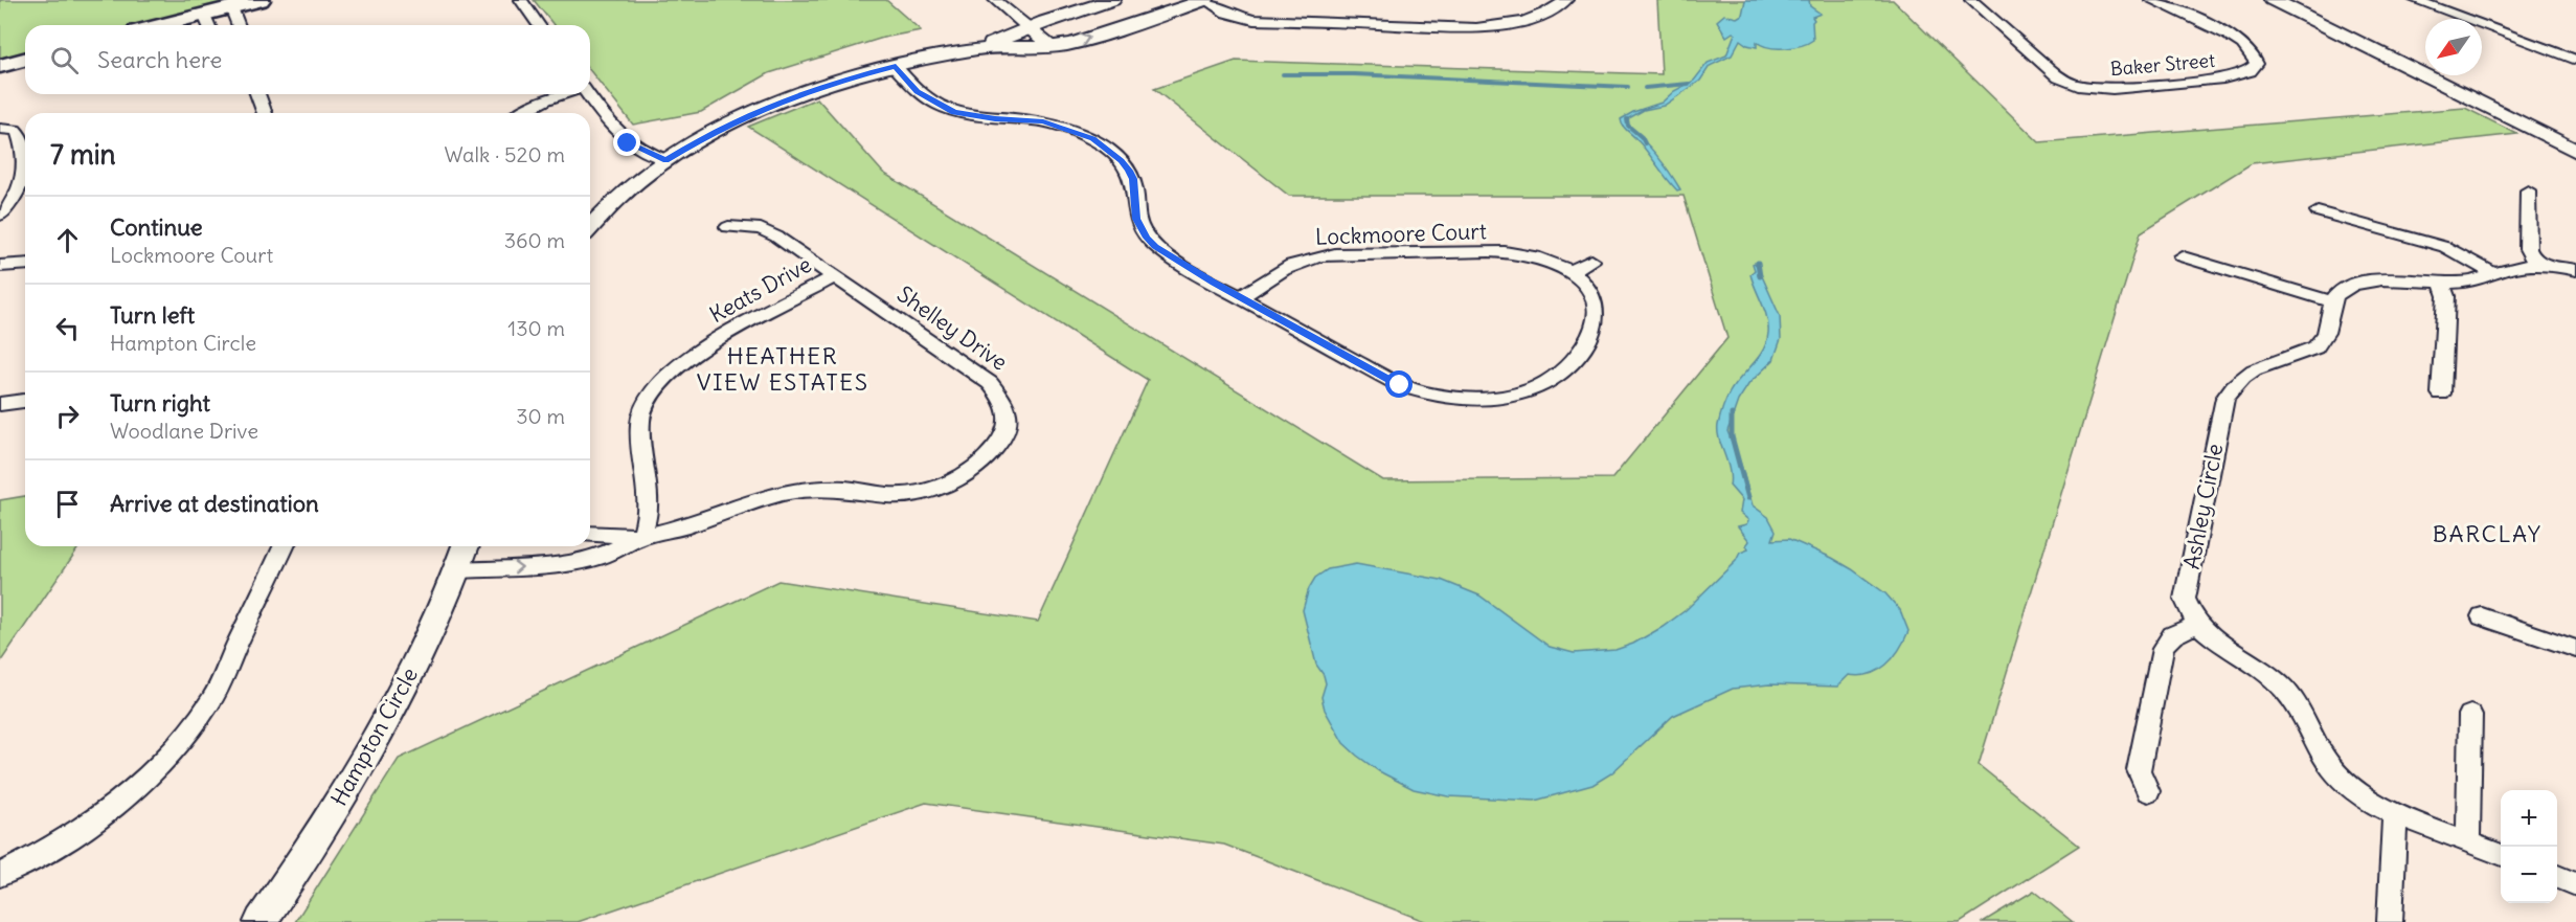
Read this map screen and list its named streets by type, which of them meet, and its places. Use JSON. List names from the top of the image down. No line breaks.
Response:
{"streets":{"street":["Baker Street","Lockmoore Court","Keats Drive","Shelley Drive","Ashley Circle","Hampton Circle"]},"crossings":[["Keats Drive","Shelley Drive"],["Shelley Drive","Hampton Circle"]],"districts":["HEATHER VIEW ESTATES","BARCLAY"],"north":"bottom left","page":{"search":"Search here","heading":["7 min","Walk · 520 m"],"list":[["Continue","Lockmoore Court","360 m"],["Turn left","Hampton Circle","130 m"],["Turn right","Woodlane Drive","30 m"],"Arrive at destination"],"map_buttons":["+","−"]}}
